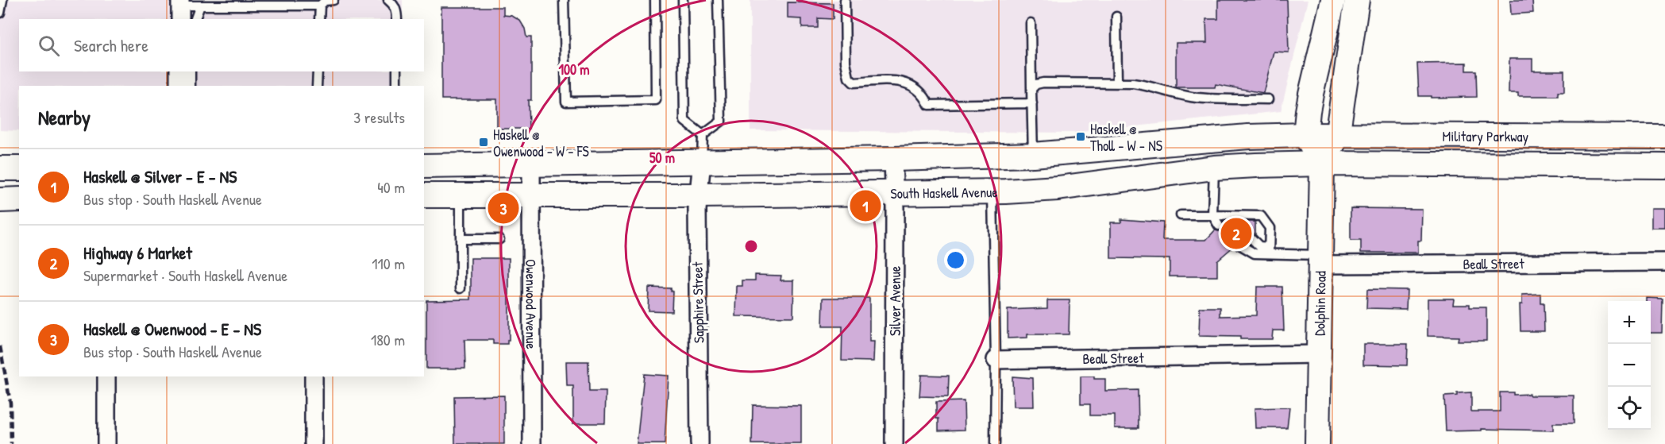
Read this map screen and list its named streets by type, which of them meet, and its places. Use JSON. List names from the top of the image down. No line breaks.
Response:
{"streets":{"main road":["Military Parkway","South Haskell Avenue","Dolphin Road"],"street":["Beall Street","Silver Avenue","Sapphire Street","Owenwood Avenue"]},"crossings":[["Military Parkway","South Haskell Avenue"],["Military Parkway","Dolphin Road"],["South Haskell Avenue","Silver Avenue"],["South Haskell Avenue","Sapphire Street"],["South Haskell Avenue","Owenwood Avenue"],["South Haskell Avenue","Dolphin Road"],["Beall Street","Dolphin Road"]],"places":{"transit":["Haskell @ Tholl - W - NS","Haskell @ Owenwood - W - FS"]},"page":{"search":"Search here","heading":["Nearby","3 results"],"list":[{"mark":"1","name":"Haskell @ Silver - E - NS","note":"Bus stop · South Haskell Avenue","value":"40 m"},{"mark":"2","name":"Highway 6 Market","note":"Supermarket · South Haskell Avenue","value":"110 m"},{"mark":"3","name":"Haskell @ Owenwood - E - NS","note":"Bus stop · South Haskell Avenue","value":"180 m"}],"pins":["1","3","2"],"map_buttons":["+","−"]},"rings":["100 m","50 m"]}
